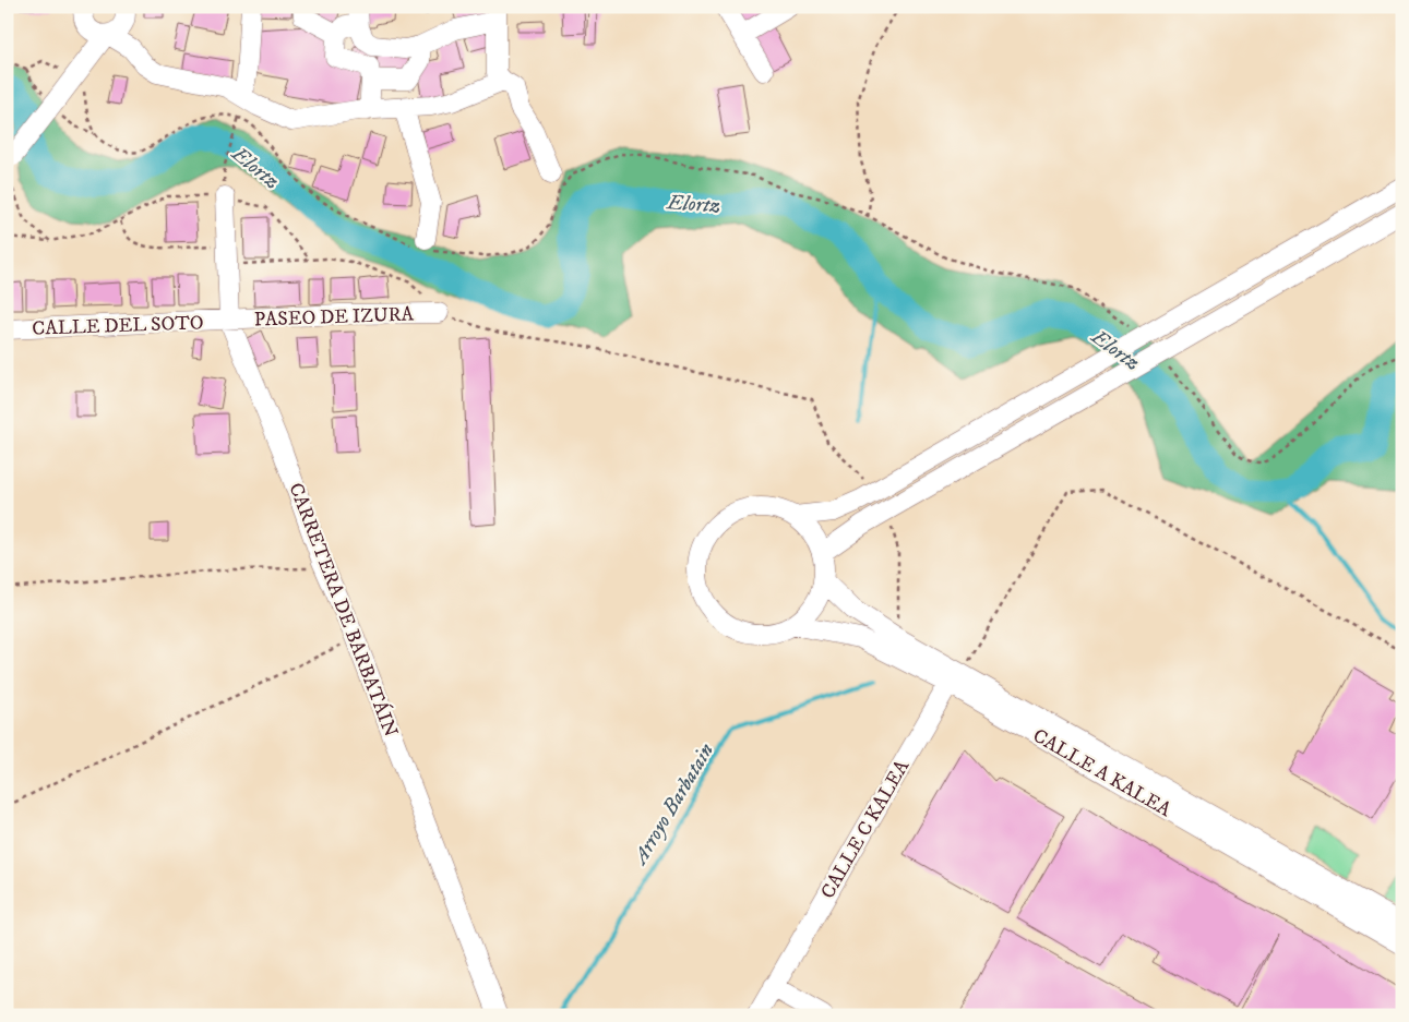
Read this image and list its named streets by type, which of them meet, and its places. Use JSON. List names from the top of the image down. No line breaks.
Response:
{"streets":{"street":["PASEO DE IZURA","CALLE DEL SOTO","CARRETERA DE BARBATÁIN","CALLE A KALEA","CALLE C KALEA"]},"crossings":[["PASEO DE IZURA","CALLE DEL SOTO"],["PASEO DE IZURA","CARRETERA DE BARBATÁIN"],["CALLE DEL SOTO","CARRETERA DE BARBATÁIN"],["CALLE A KALEA","CALLE C KALEA"]],"water":["Elortz","Arroyo Barbatain"]}
